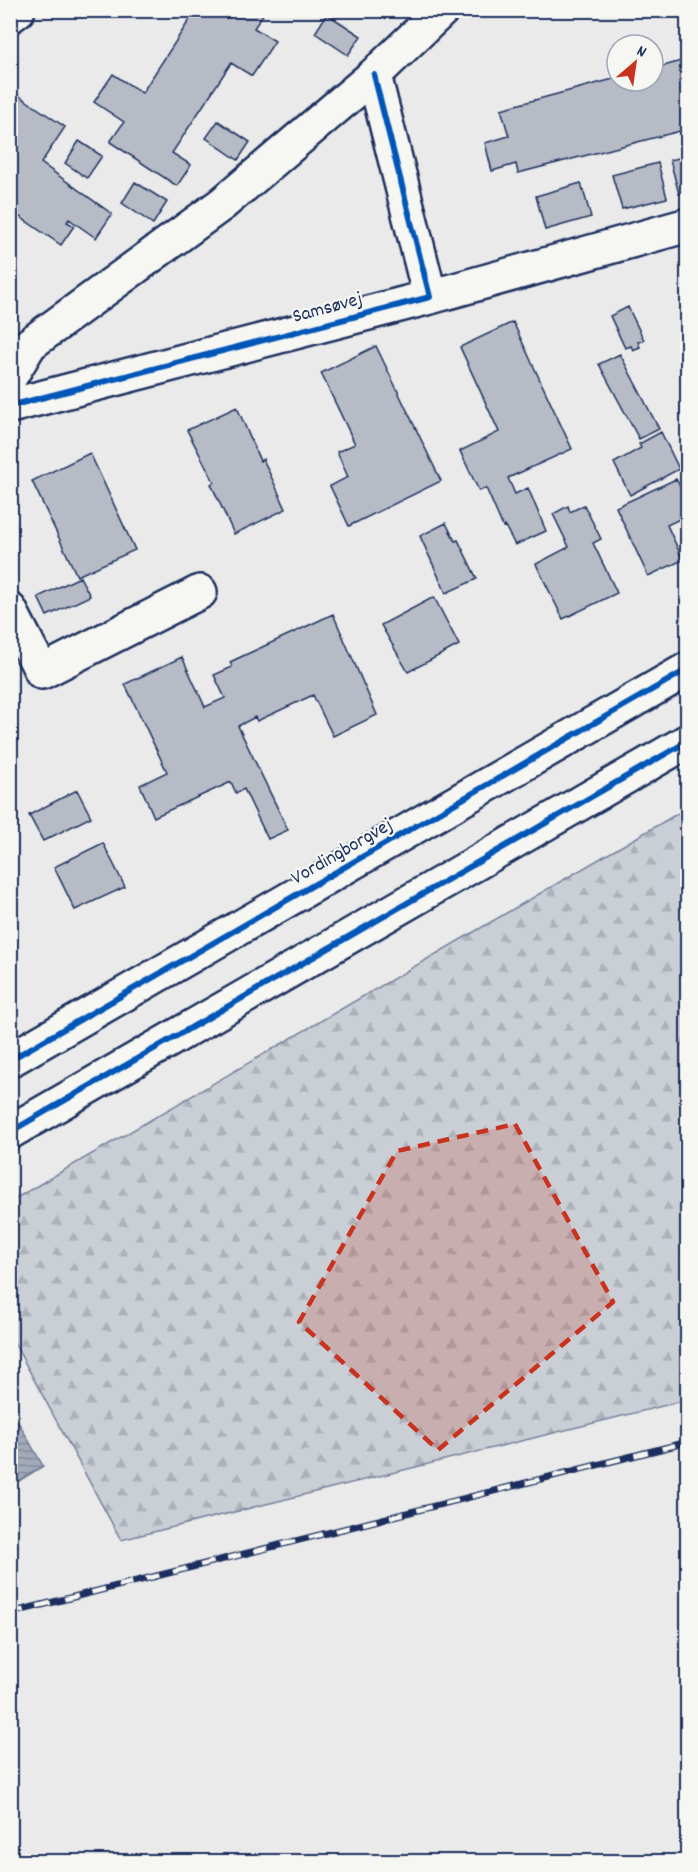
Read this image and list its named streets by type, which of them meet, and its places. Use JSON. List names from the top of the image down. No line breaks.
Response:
{"streets":{"street":["Samsøvej","Vordingborgvej"]},"north":"top right"}
